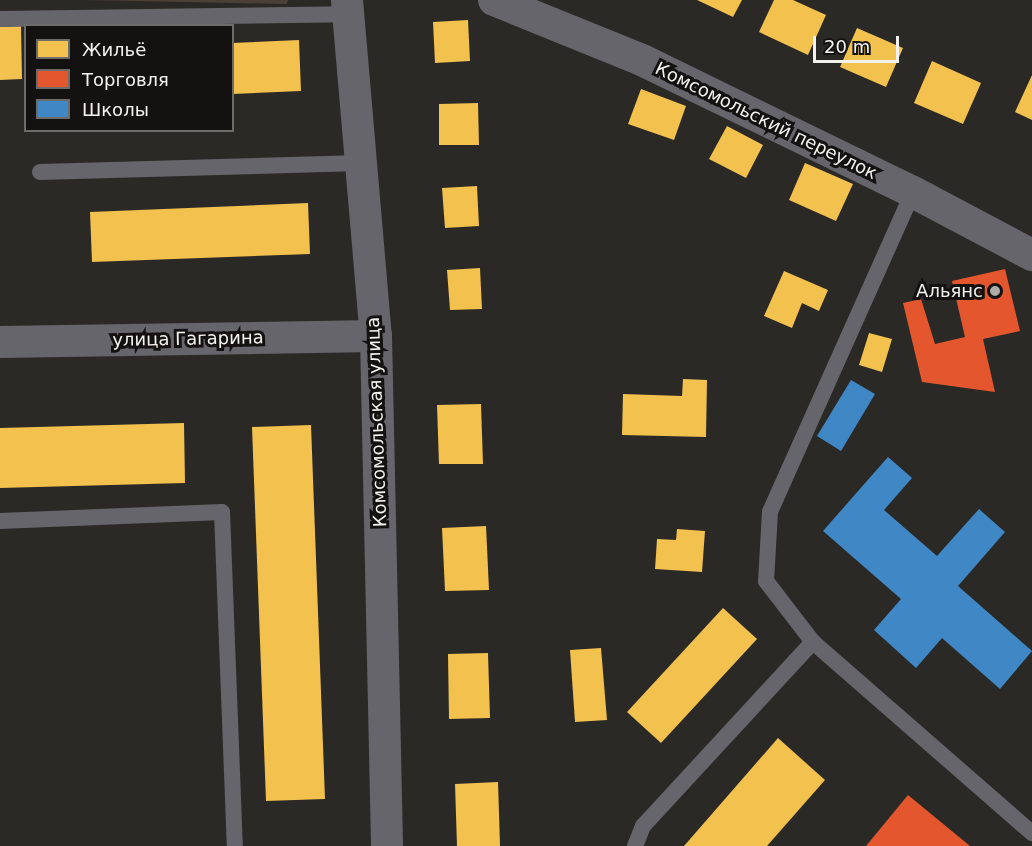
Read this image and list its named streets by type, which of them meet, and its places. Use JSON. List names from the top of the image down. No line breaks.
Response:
{"streets":{"street":["Комсомольский переулок","улица Гагарина","Комсомольская улица"]},"crossings":[["улица Гагарина","Комсомольская улица"]],"places":["Альянс"],"legend":["Жильё","Торговля","Школы"],"scale_bar":"20 m"}
